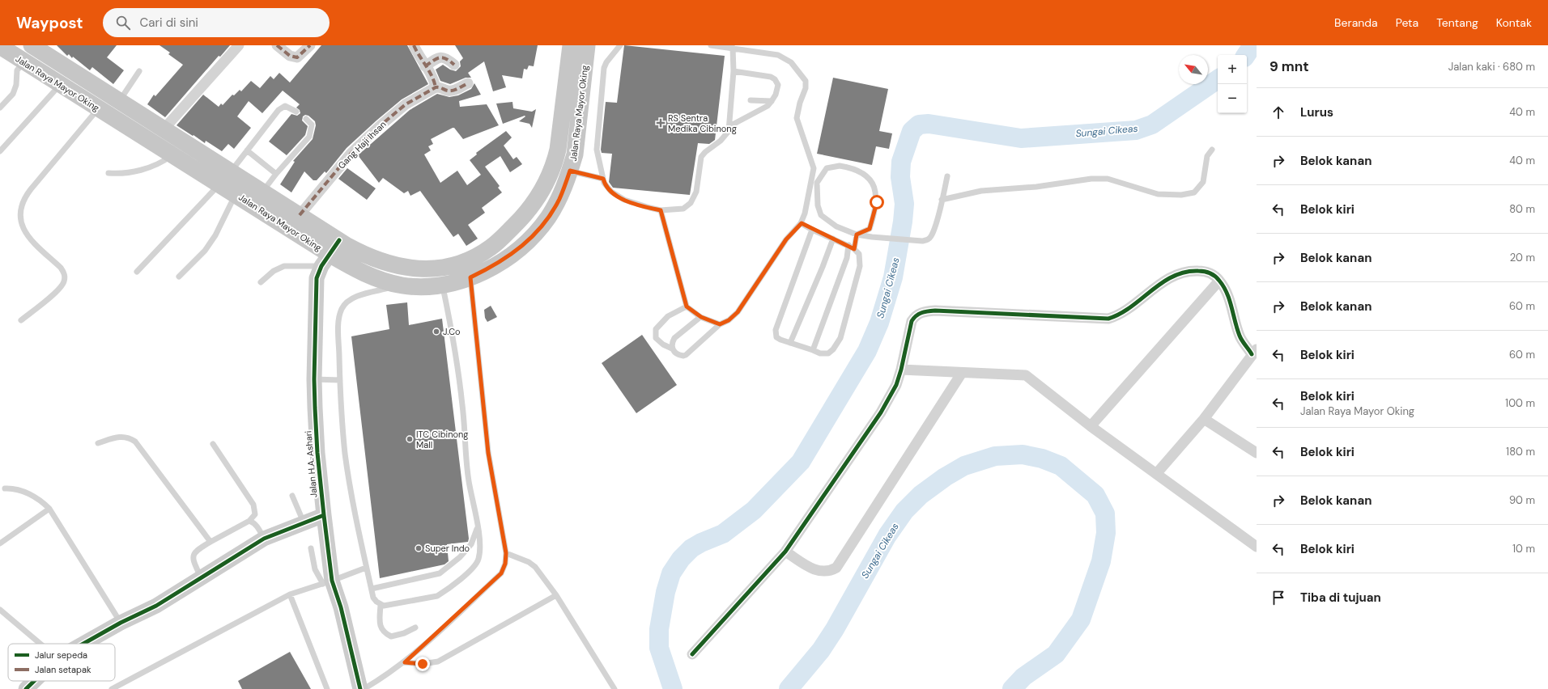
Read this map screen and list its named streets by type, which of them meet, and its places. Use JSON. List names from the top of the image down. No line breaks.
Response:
{"streets":{"main road":["Jalan Raya Mayor Oking"],"street":["Gang Haji Ihsan","Jalan H.A. Ashari"]},"crossings":[["Jalan Raya Mayor Oking","Gang Haji Ihsan"],["Jalan Raya Mayor Oking","Jalan H.A. Ashari"]],"water":["Sungai Cikeas"],"places":{"health":["RS Sentra Medika Cibinong"],"other":["J.Co","ITC Cibinong Mall","Super Indo"]},"legend":["Jalur sepeda","Jalan setapak"],"north":"top left","page":{"header":"Waypost","search":"Cari di sini","nav":["Beranda","Peta","Tentang","Kontak"],"heading":["9 mnt","Jalan kaki · 680 m"],"map_buttons":["+","−"],"list":[["Lurus","40 m"],["Belok kanan","40 m"],["Belok kiri","80 m"],["Belok kanan","20 m"],["Belok kanan","60 m"],["Belok kiri","60 m"],["Belok kiri","Jalan Raya Mayor Oking","100 m"],["Belok kiri","180 m"],["Belok kanan","90 m"],["Belok kiri","10 m"],"Tiba di tujuan"]}}
